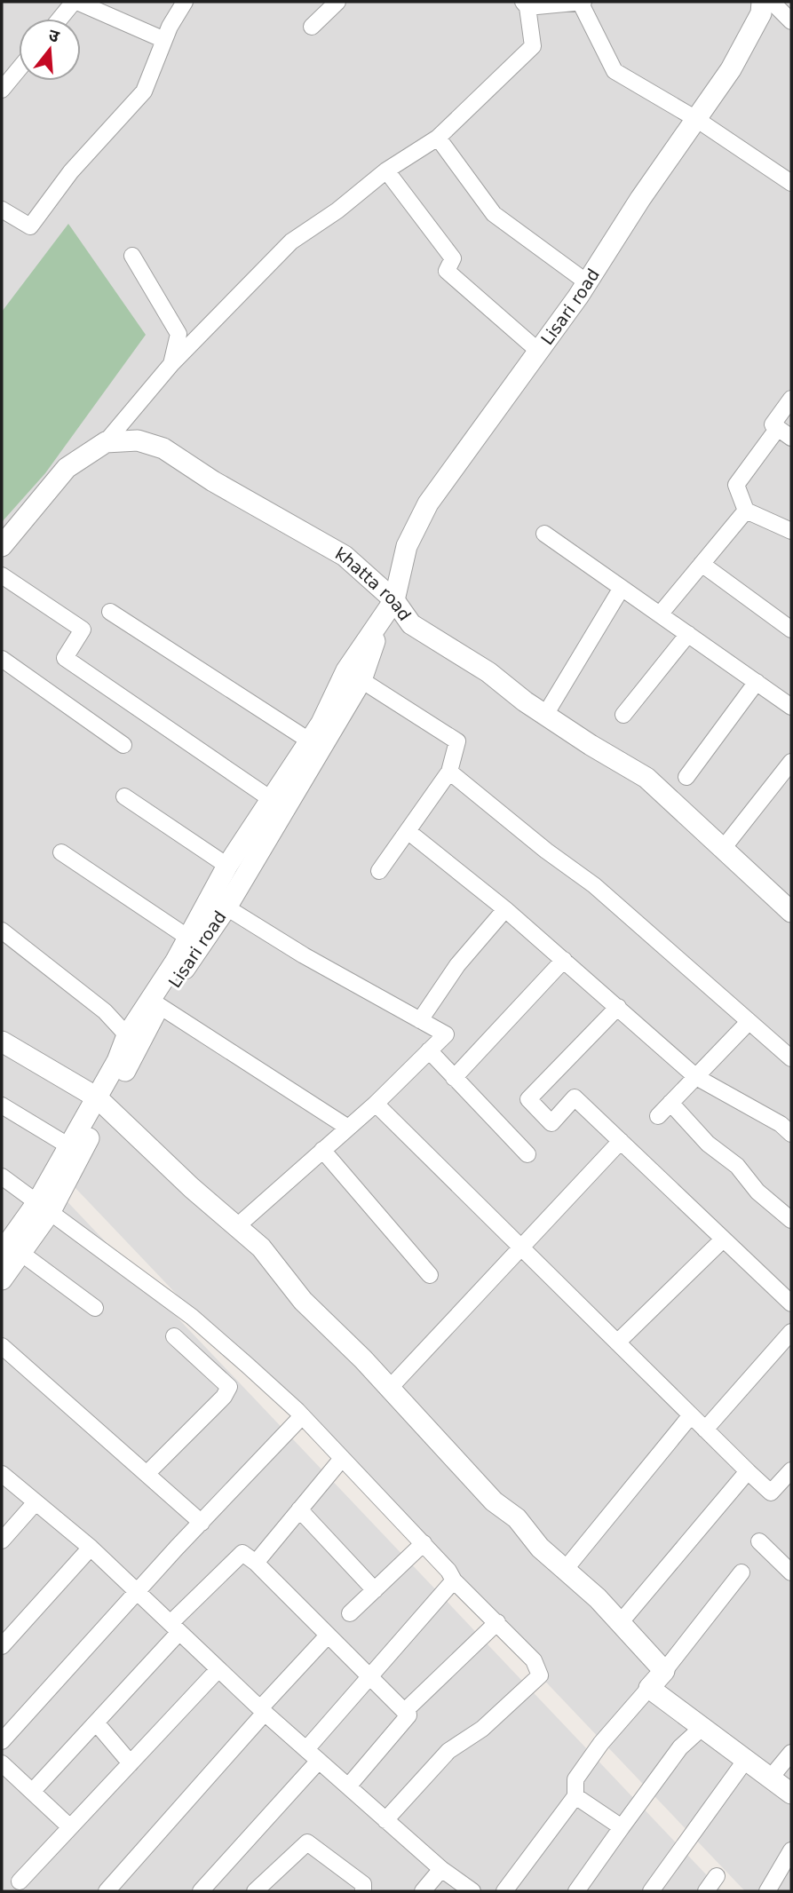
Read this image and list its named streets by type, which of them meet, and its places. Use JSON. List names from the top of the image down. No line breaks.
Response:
{"streets":{"street":["Lisari road","khatta road"]},"crossings":[["Lisari road","khatta road"]],"north":"top"}
